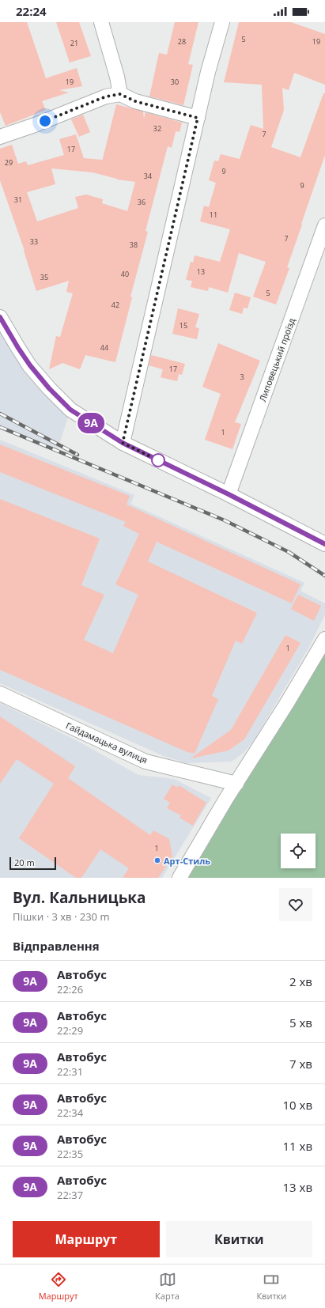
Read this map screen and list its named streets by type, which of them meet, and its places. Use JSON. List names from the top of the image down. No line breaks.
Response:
{"streets":{"street":["Липовецький проїзд","Гайдамацька вулиця"]},"places":["Арт-Стиль"],"lines":["bus line 9А"],"house_numbers":["5","28","19","21","19","30","32","7","17","29","9","34","9","31","36","11","7","33","38","13","40","35","5","42","15","44","17","3","1","1","1"],"scale_bar":"20 m","page":{"status":"22:24","on_map":"9А","scale":"20 m","heading":[["Вул. Кальницька","Пішки · 3 хв · 230 m"],"Відправлення"],"list":[{"mark":"9А","name":"Автобус","note":"22:26","value":"2 хв"},{"mark":"9А","name":"Автобус","note":"22:29","value":"5 хв"},{"mark":"9А","name":"Автобус","note":"22:31","value":"7 хв"},{"mark":"9А","name":"Автобус","note":"22:34","value":"10 хв"},{"mark":"9А","name":"Автобус","note":"22:35","value":"11 хв"},{"mark":"9А","name":"Автобус","note":"22:37","value":"13 хв"}],"buttons":["Маршрут","Квитки"],"tabs":["Маршрут","Карта","Квитки"]}}
